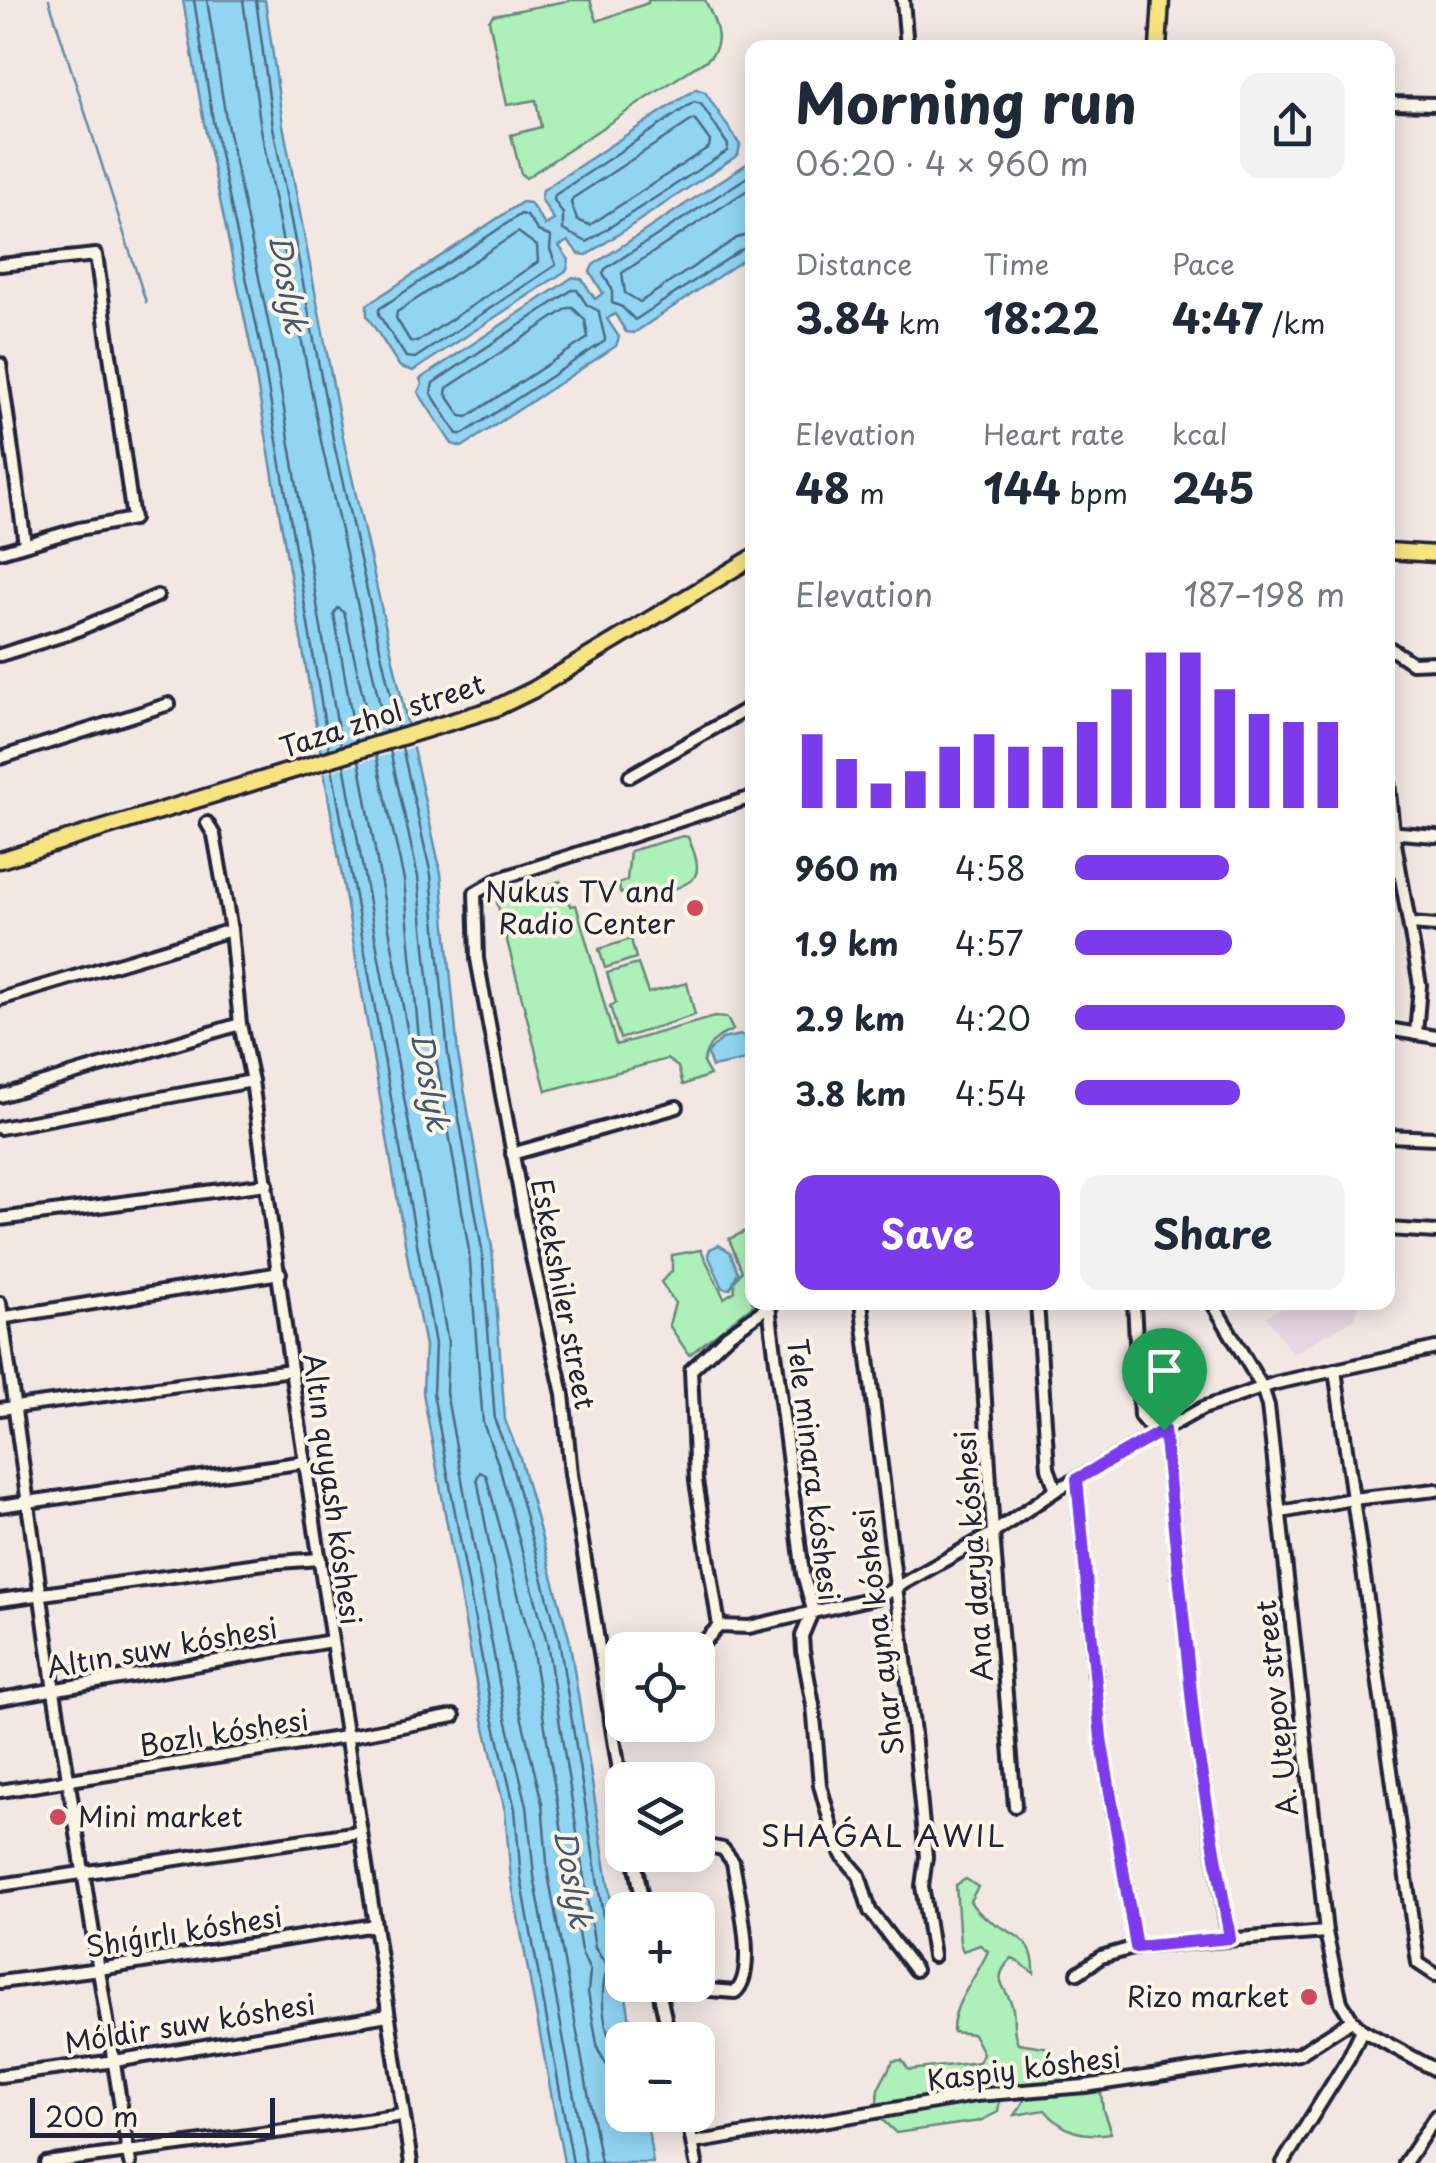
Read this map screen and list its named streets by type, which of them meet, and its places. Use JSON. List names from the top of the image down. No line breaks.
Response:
{"streets":{"main road":["Taza zhol street"],"street":["Eskekshiler street","Tele minara kóshesi","Altın quyash kóshesi","Ana darya kóshesi","Shar ayna kóshesi","Altın suw kóshesi","A. Utepov street","Bozlı kóshesi","Shıǵırlı kóshesi","Móldir suw kóshesi","Kaspiy kóshesi"]},"crossings":[["Altın quyash kóshesi","Altın suw kóshesi"],["Altın quyash kóshesi","Bozlı kóshesi"],["Altın quyash kóshesi","Shıǵırlı kóshesi"],["Altın quyash kóshesi","Móldir suw kóshesi"],["A. Utepov street","Kaspiy kóshesi"]],"districts":["SHAǴAL AWIL"],"water":["Doslyk"],"places":["Nukus TV and Radio Center","Mini market","Rizo market"],"scale_bar":"200 m","page":{"heading":["Morning run","06:20 · 4 × 960 m"],"stats":[["Distance","3.84 km"],["Time","18:22"],["Pace","4:47 /km"],["Elevation","48 m"],["Heart rate","144 bpm"],["kcal","245"]],"chart":["Elevation","187–198 m"],"list":[{"name":"960 m","note":"4:58"},{"name":"1.9 km","note":"4:57"},{"name":"2.9 km","note":"4:20"},{"name":"3.8 km","note":"4:54"}],"buttons":["Save","Share"],"map_buttons":["+","−"],"scale":"200 m"}}
